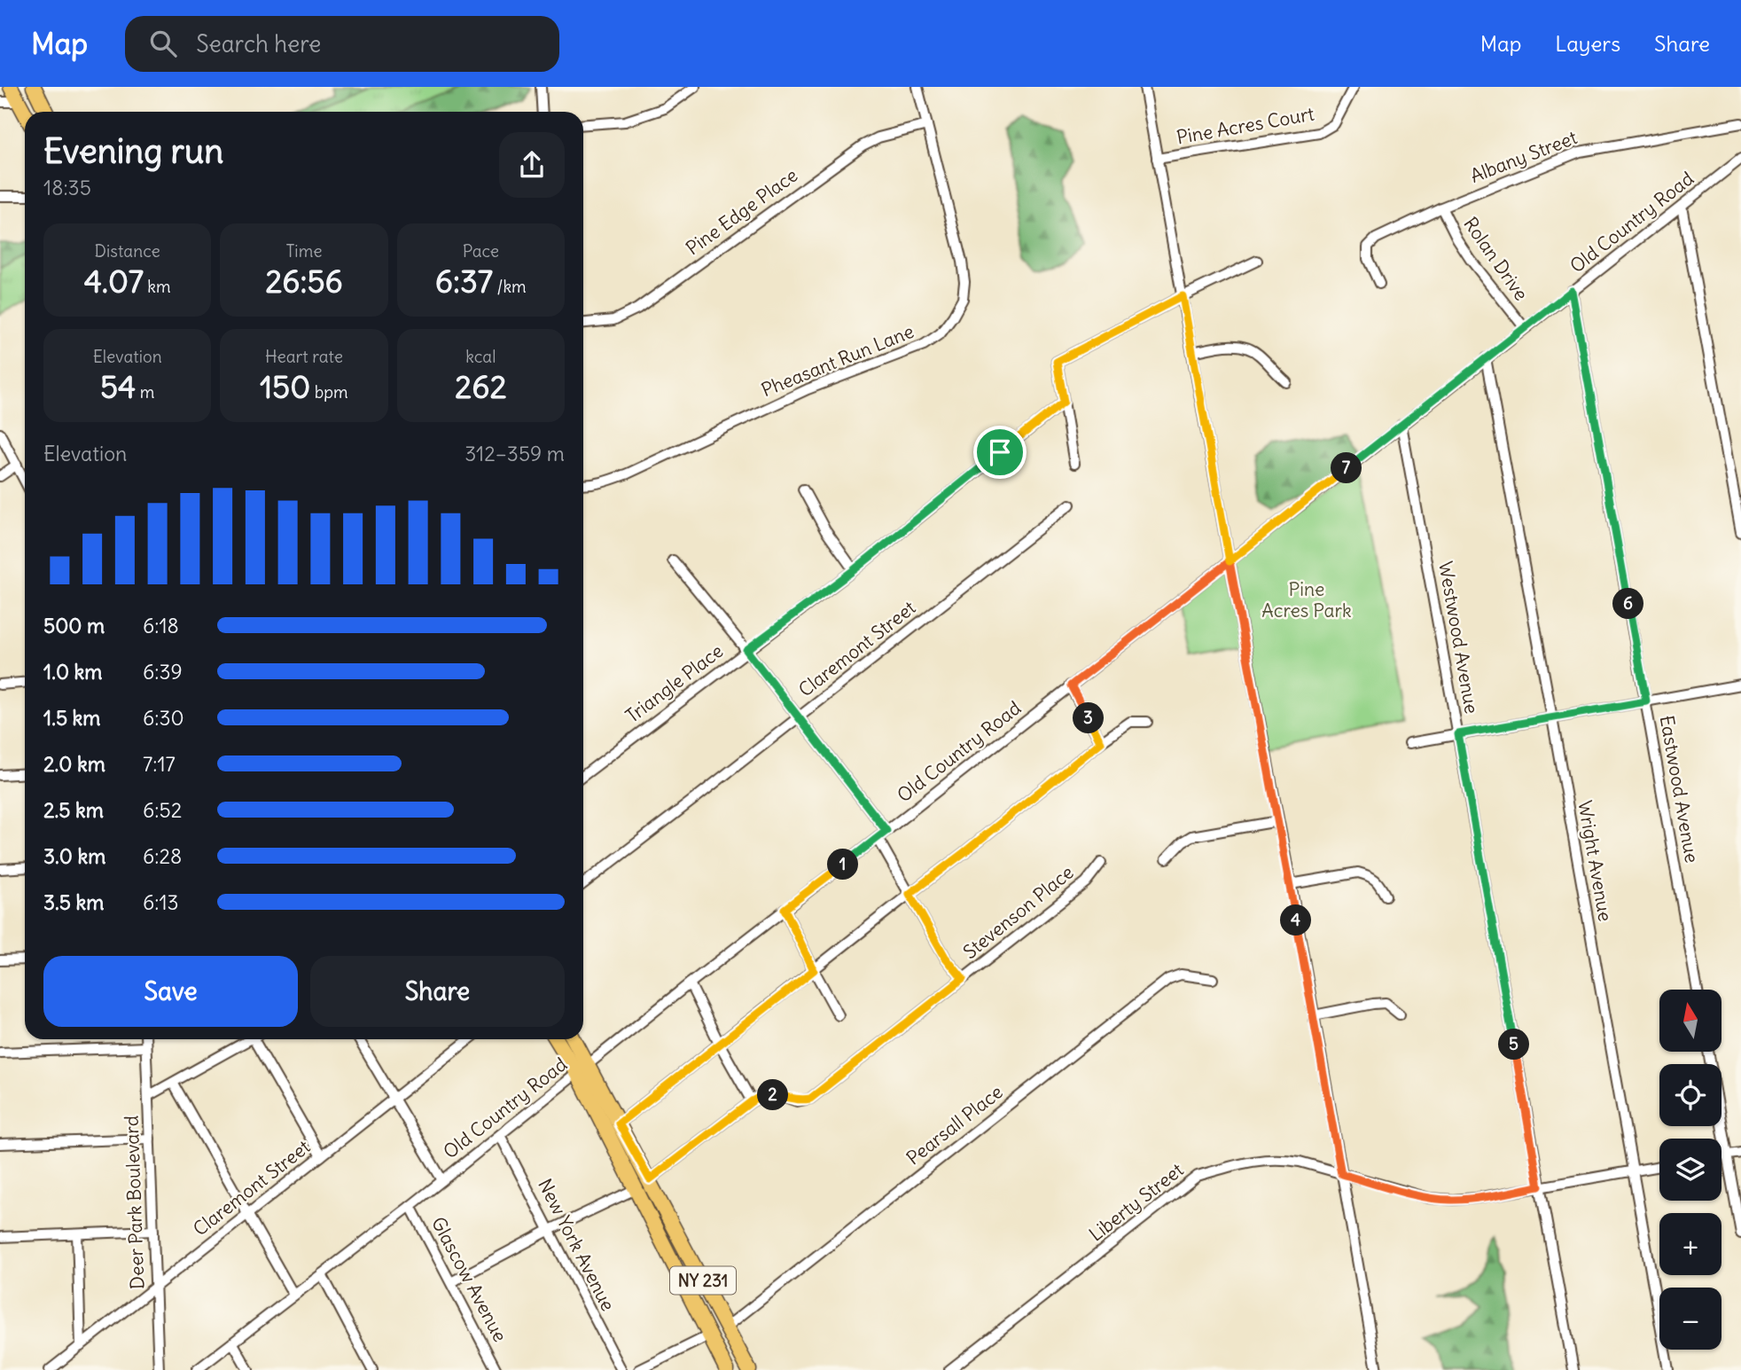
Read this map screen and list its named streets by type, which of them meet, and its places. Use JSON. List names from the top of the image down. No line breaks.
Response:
{"streets":{"main road":["NY 231"],"street":["Pine Acres Court","Albany Street","Pine Edge Place","Old Country Road","Rolan Drive","Pheasant Run Lane","Westwood Avenue","Claremont Street","Triangle Place","Eastwood Avenue","Wright Avenue","Stevenson Place","Pearsall Place","Deer Park Boulevard","Liberty Street","New York Avenue","Glascow Avenue"]},"crossings":[["Albany Street","Rolan Drive"],["Pine Edge Place","Pheasant Run Lane"],["Old Country Road","Rolan Drive"],["Old Country Road","Westwood Avenue"],["Old Country Road","Eastwood Avenue"],["Old Country Road","Wright Avenue"],["Old Country Road","New York Avenue"],["Old Country Road","Glascow Avenue"],["Old Country Road","NY 231"],["Westwood Avenue","Liberty Street"],["Claremont Street","Deer Park Boulevard"],["Wright Avenue","Liberty Street"],["Stevenson Place","NY 231"],["Pearsall Place","NY 231"]],"parks":["Pine Acres Park"],"north":"top","page":{"header":"Map","search":"Search here","nav":["Map","Layers","Share"],"heading":["Evening run","18:35"],"stats":[["Distance","4.07 km"],["Time","26:56"],["Pace","6:37 /km"],["Elevation","54 m"],["Heart rate","150 bpm"],["kcal","262"]],"chart":["Elevation","312–359 m"],"pins":["7","6","3","1","4","5","2"],"list":[{"name":"500 m","note":"6:18"},{"name":"1.0 km","note":"6:39"},{"name":"1.5 km","note":"6:30"},{"name":"2.0 km","note":"7:17"},{"name":"2.5 km","note":"6:52"},{"name":"3.0 km","note":"6:28"},{"name":"3.5 km","note":"6:13"}],"buttons":["Save","Share"],"map_buttons":["+","−"]}}
